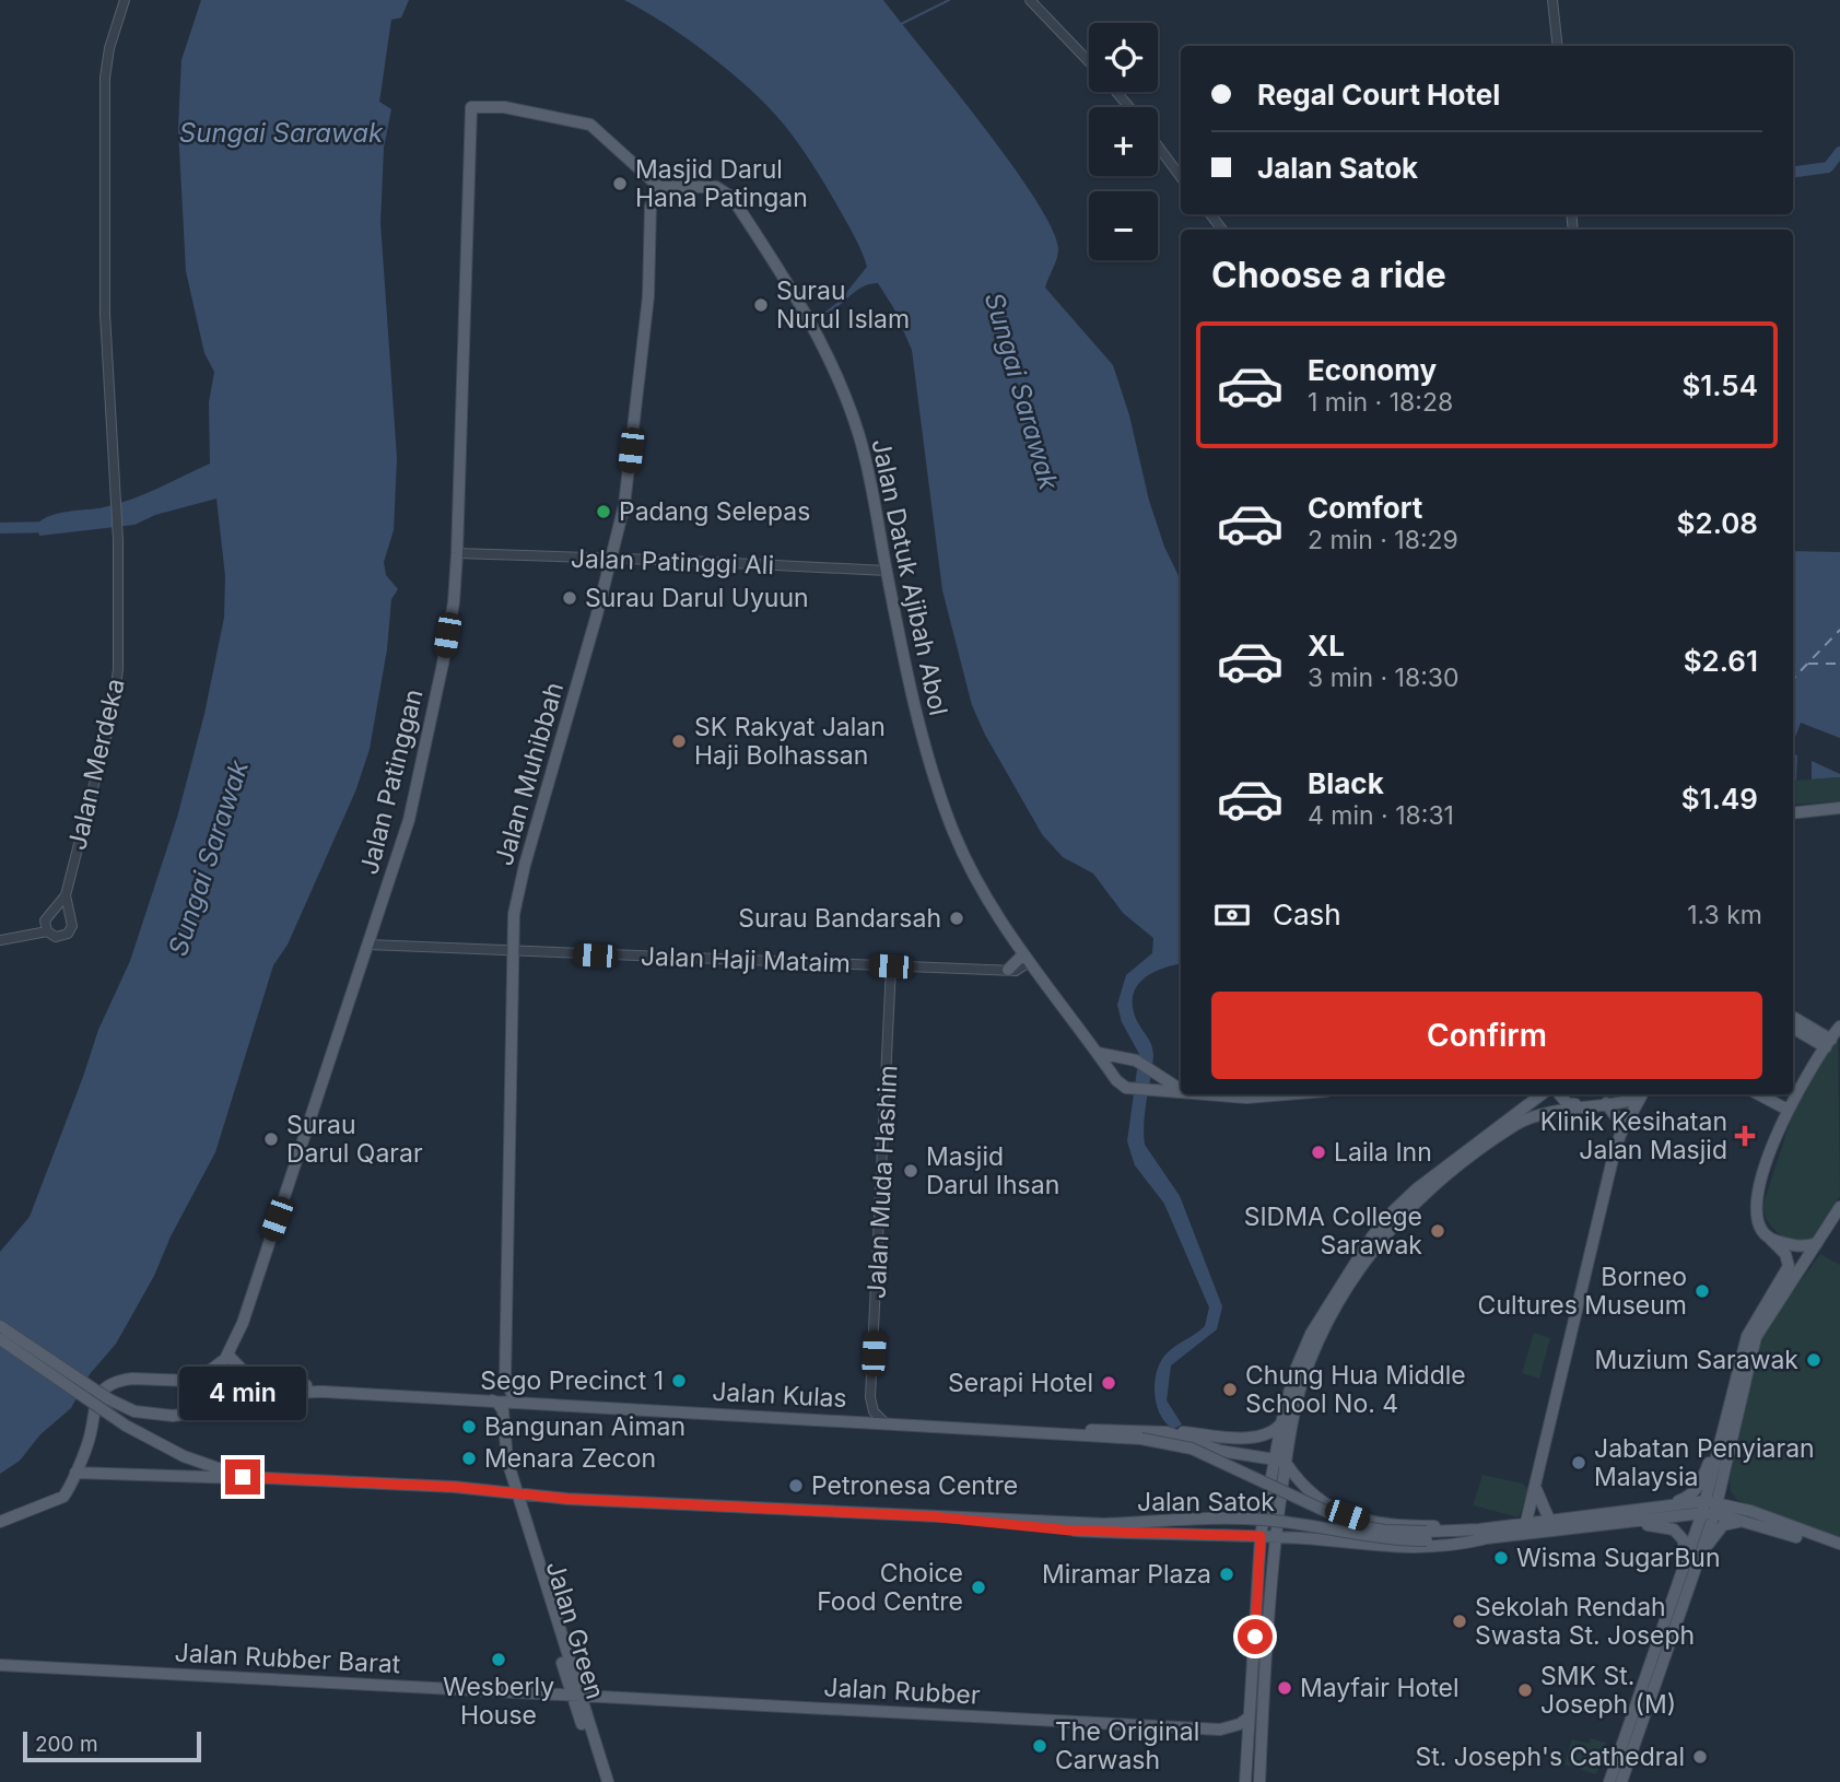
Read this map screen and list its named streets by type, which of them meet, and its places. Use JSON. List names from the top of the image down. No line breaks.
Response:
{"streets":{"main road":["Jalan Datuk Ajibah Abol","Jalan Muhibbah","Jalan Patinggan","Jalan Kulas","Jalan Satok","Jalan Green","Jalan Rubber Barat","Jalan Rubber"],"street":["Jalan Patinggi Ali","Jalan Merdeka","Jalan Haji Mataim","Jalan Muda Hashim"]},"crossings":[["Jalan Patinggi Ali","Jalan Datuk Ajibah Abol"],["Jalan Patinggi Ali","Jalan Muhibbah"],["Jalan Patinggi Ali","Jalan Patinggan"],["Jalan Datuk Ajibah Abol","Jalan Muhibbah"],["Jalan Datuk Ajibah Abol","Jalan Patinggan"],["Jalan Muhibbah","Jalan Patinggan"],["Jalan Muhibbah","Jalan Haji Mataim"],["Jalan Patinggan","Jalan Haji Mataim"],["Jalan Patinggan","Jalan Kulas"],["Jalan Haji Mataim","Jalan Muda Hashim"],["Jalan Kulas","Jalan Satok"],["Jalan Satok","Jalan Green"],["Jalan Green","Jalan Rubber Barat"],["Jalan Green","Jalan Rubber"],["Jalan Rubber Barat","Jalan Rubber"]],"water":["Sungai Sarawak"],"places":{"other":["Masjid Darul Hana Patingan","Surau Nurul Islam","Padang Selepas","Surau Darul Uyuun","SK Rakyat Jalan Haji Bolhassan","Surau Bandarsah","Surau Darul Qarar","Laila Inn","Masjid Darul Ihsan","SIDMA College Sarawak","Borneo Cultures Museum","Muzium Sarawak","Sego Precinct 1","Serapi Hotel","Chung Hua Middle School No. 4","Bangunan Aiman","Menara Zecon","Jabatan Penyiaran Malaysia","Petronesa Centre","Wisma SugarBun","Miramar Plaza","Choice Food Centre","Sekolah Rendah Swasta St. Joseph","Wesberly House","Mayfair Hotel","SMK St. Joseph (M)","The Original Carwash","St. Joseph's Cathedral"],"health":["Klinik Kesihatan Jalan Masjid"]},"scale_bar":"200 m","page":{"map_buttons":["+","−"],"banner":["Regal Court Hotel","Jalan Satok"],"heading":"Choose a ride","list":[{"name":"Economy","note":"1 min · 18:28","value":"$1.54"},{"name":"Comfort","note":"2 min · 18:29","value":"$2.08"},{"name":"XL","note":"3 min · 18:30","value":"$2.61"},{"name":"Black","note":"4 min · 18:31","value":"$1.49"}],"pay":["Cash","1.3 km"],"buttons":"Confirm","bubble":"4 min","scale":"200 m"}}
